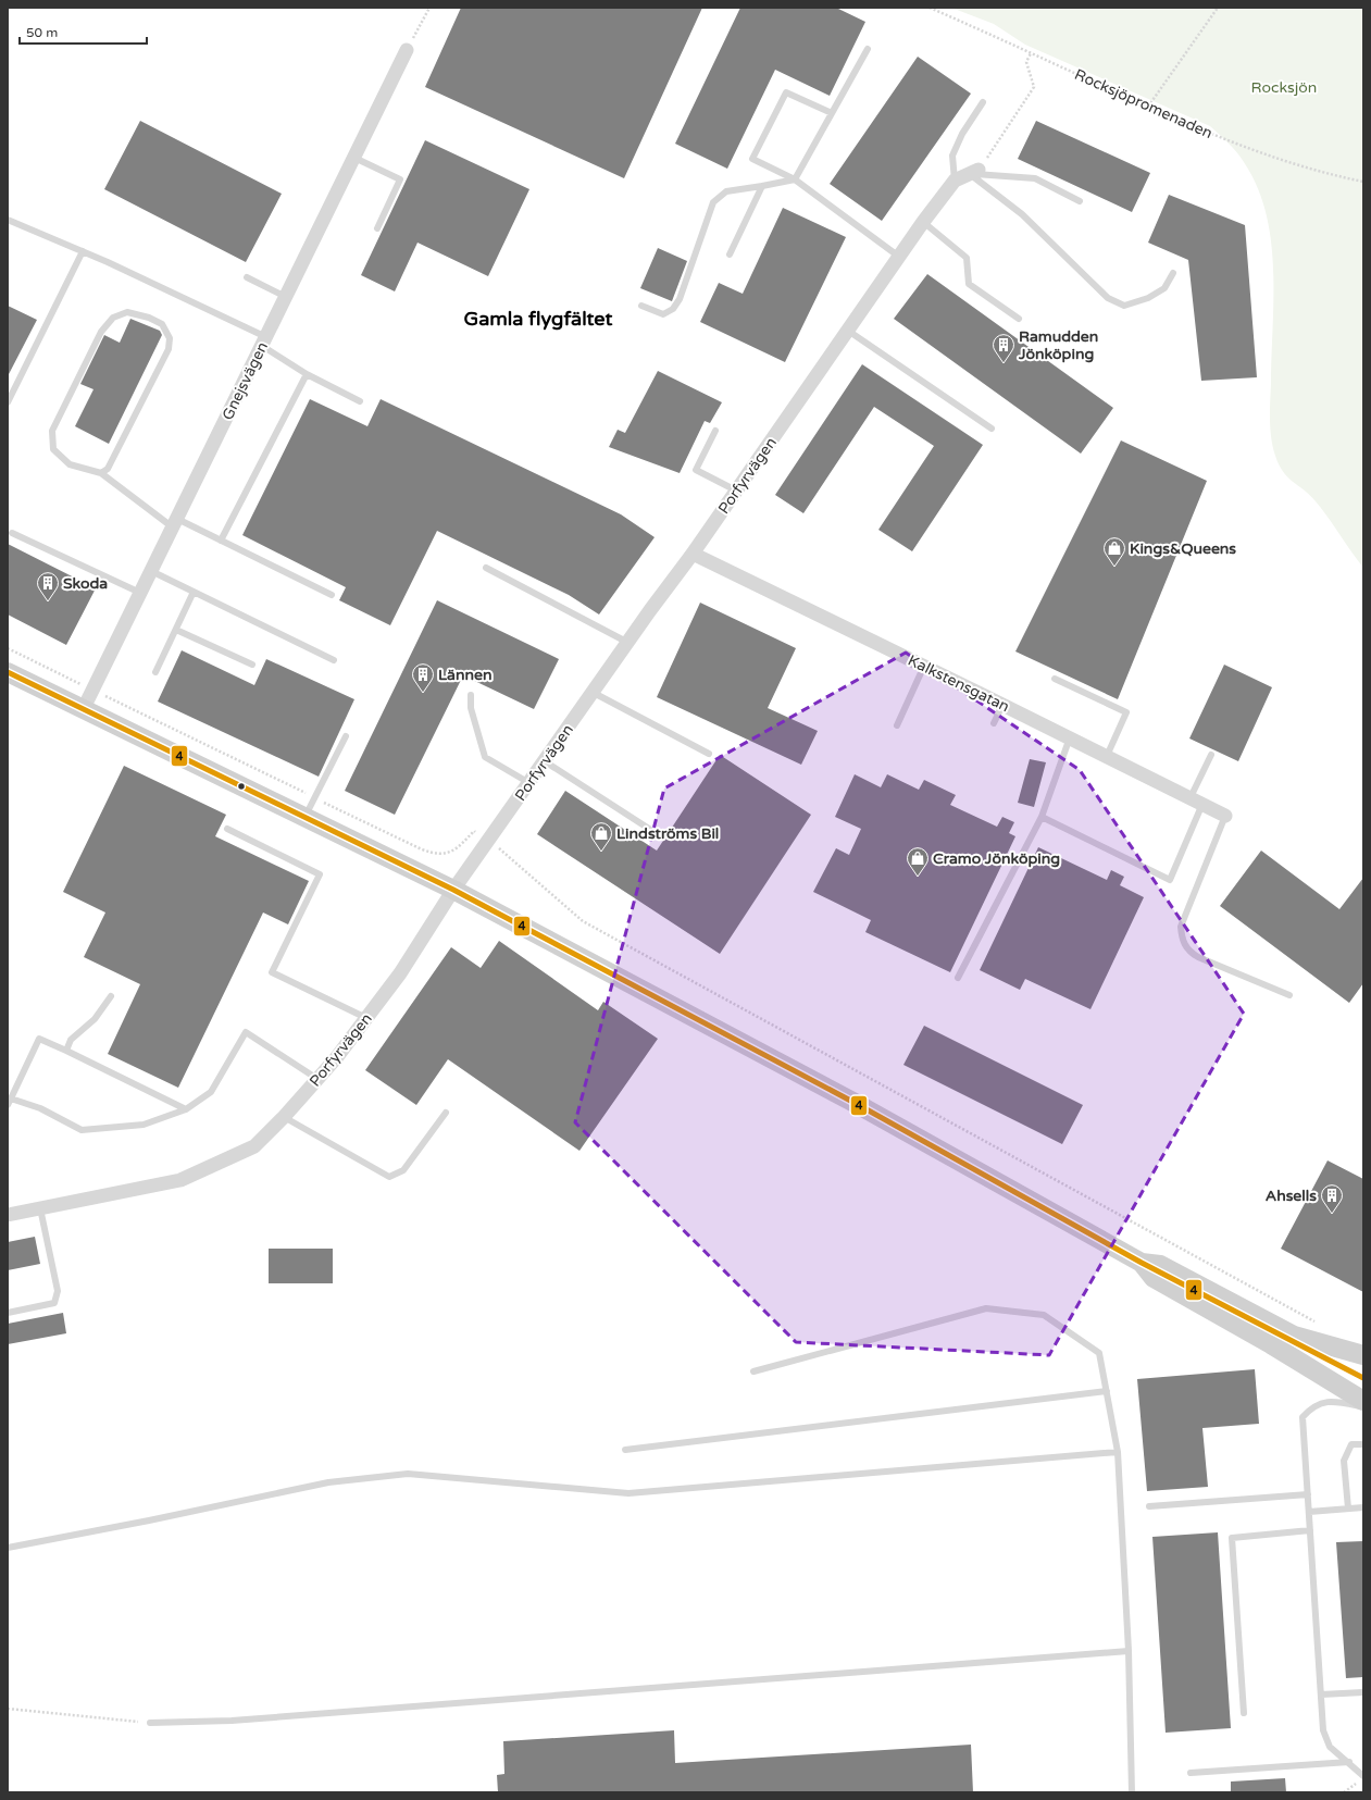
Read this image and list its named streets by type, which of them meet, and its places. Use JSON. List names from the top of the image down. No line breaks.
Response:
{"streets":{"street":["Gnejsvägen","Porfyrvägen","Kalkstensgatan"],"path":["Rocksjöpromenaden"]},"crossings":[["Porfyrvägen","Kalkstensgatan"]],"districts":["Gamla flygfältet"],"parks":["Rocksjön"],"places":{"building":["Ramudden Jönköping","Skoda","Lännen","Ahsells"],"shop":["Kings&Queens","Lindströms Bil","Cramo Jönköping"]},"lines":["transit line 4"],"scale_bar":"50 m"}
